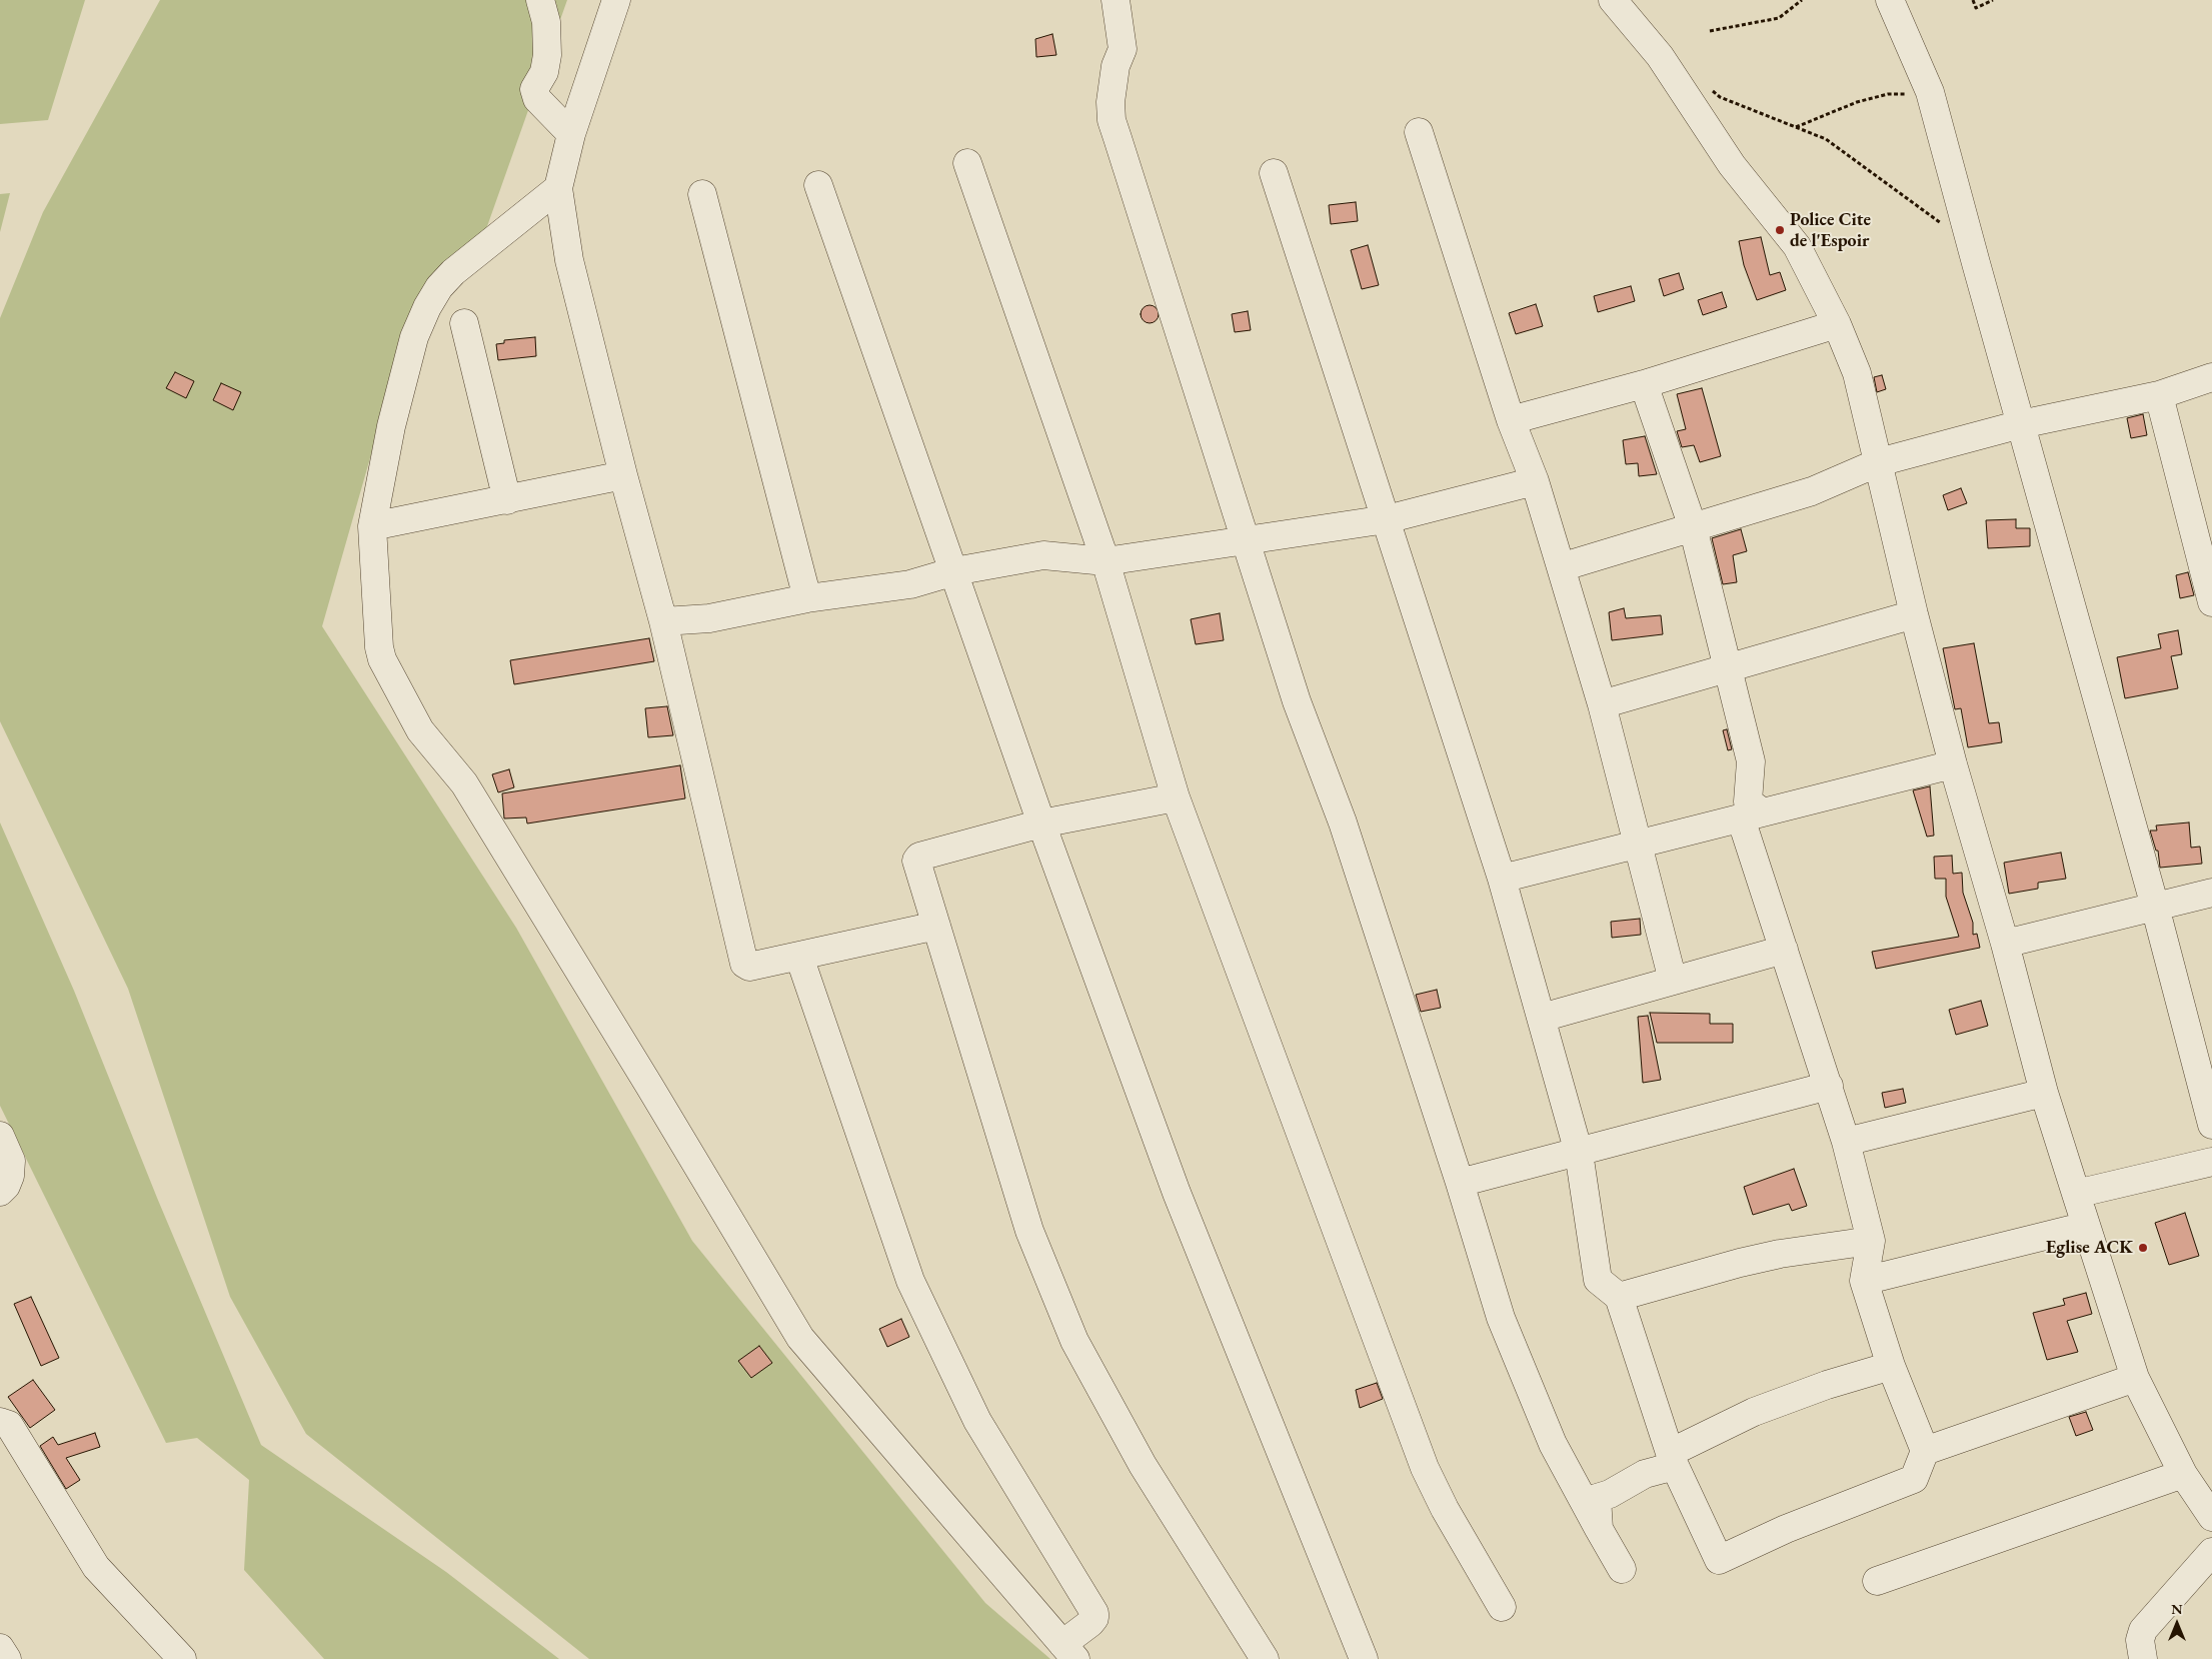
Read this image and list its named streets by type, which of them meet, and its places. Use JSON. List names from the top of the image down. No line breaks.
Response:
{"places":["Police Cite de l'Espoir","Eglise ACK"],"north":"top"}
